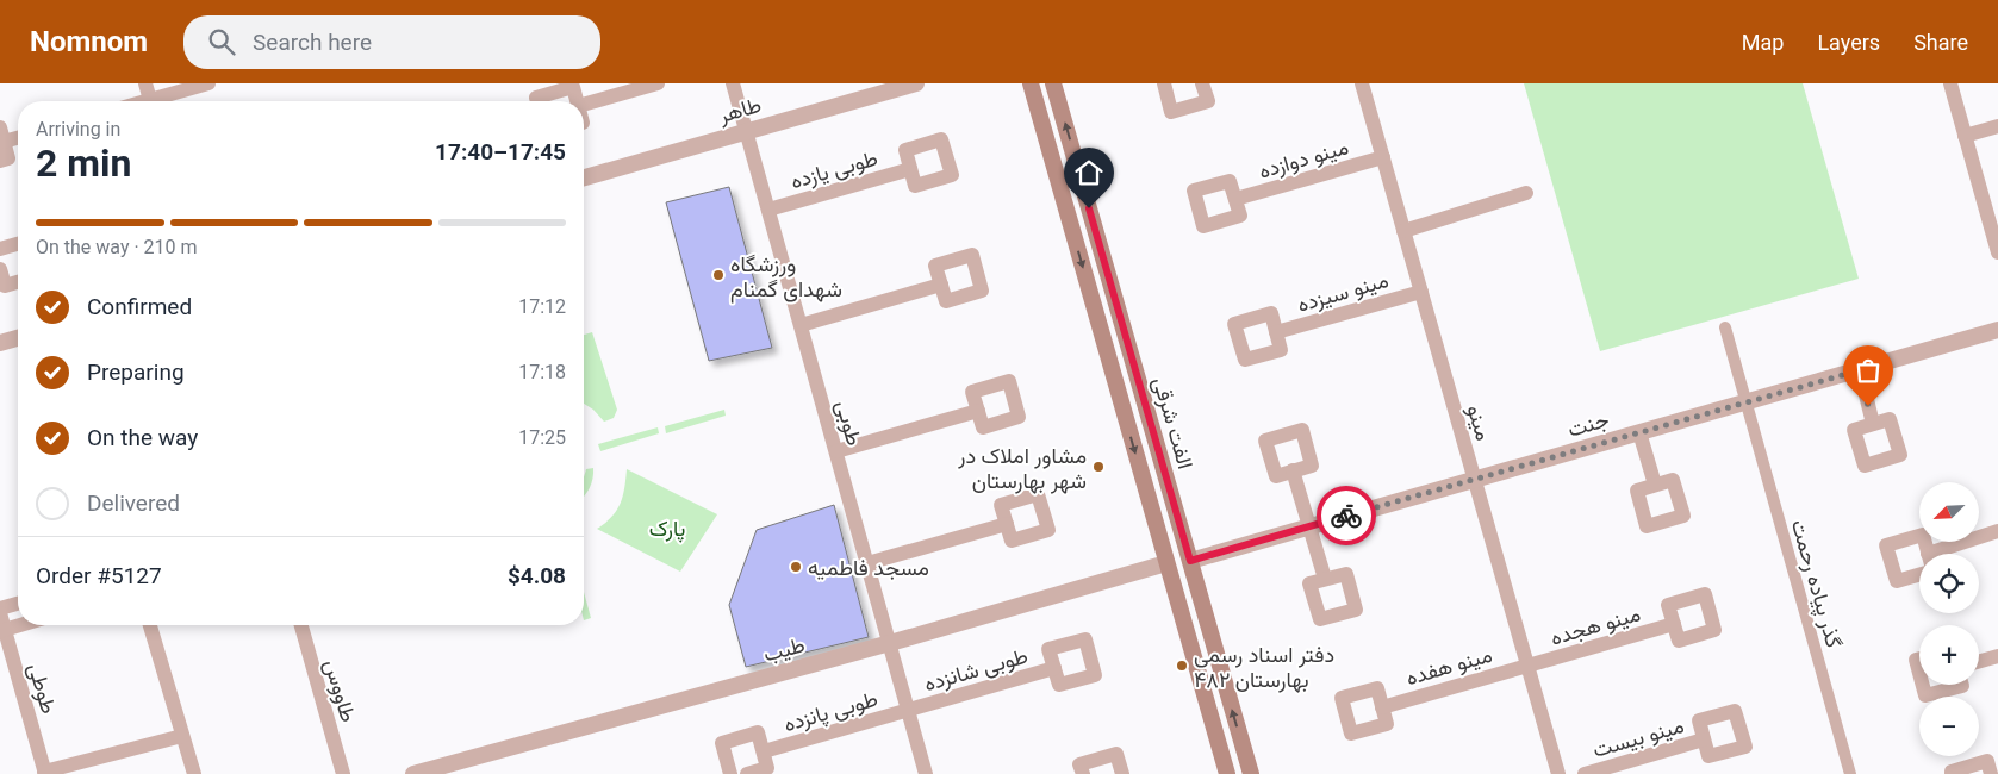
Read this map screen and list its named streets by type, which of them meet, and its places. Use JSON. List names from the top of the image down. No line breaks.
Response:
{"streets":{"main road":["الفت شرقی"],"street":["طاهر","مینو دوازده","طوبی یازده","مینو سیزده","طوبی","مینو","جنت","گذر پیاده رحمت","مینو هجده","طیب","مینو هفده","طوبی شانزده","طوطی","طاووس","طوبی پانزده","مینو بیست"]},"crossings":[["طاهر","طوبی"],["مینو دوازده","مینو"],["طوبی یازده","طوبی"],["مینو سیزده","مینو"],["طوبی","طیب"],["طوبی","طوبی شانزده"],["طوبی","طوبی پانزده"],["الفت شرقی","جنت"],["مینو","جنت"],["مینو","مینو هجده"],["مینو","مینو هفده"],["جنت","گذر پیاده رحمت"],["مینو هجده","مینو هفده"],["طوبی شانزده","طوبی پانزده"]],"parks":["پارک"],"places":["ورزشگاه شهدای گمنام","مشاور املاک در شهر بهارستان","مسجد فاطمیه","دفتر اسناد رسمی ۴۸۲ بهارستان"],"north":"bottom left","page":{"header":"Nomnom","search":"Search here","nav":["Map","Layers","Share"],"heading":["2 min","Arriving in","17:40–17:45"],"panel":["Order #5127","$4.08"],"bar":"On the way · 210 m","list":[["Confirmed","17:12"],["Preparing","17:18"],["On the way","17:25"],"Delivered"],"map_buttons":["+","−"]}}
